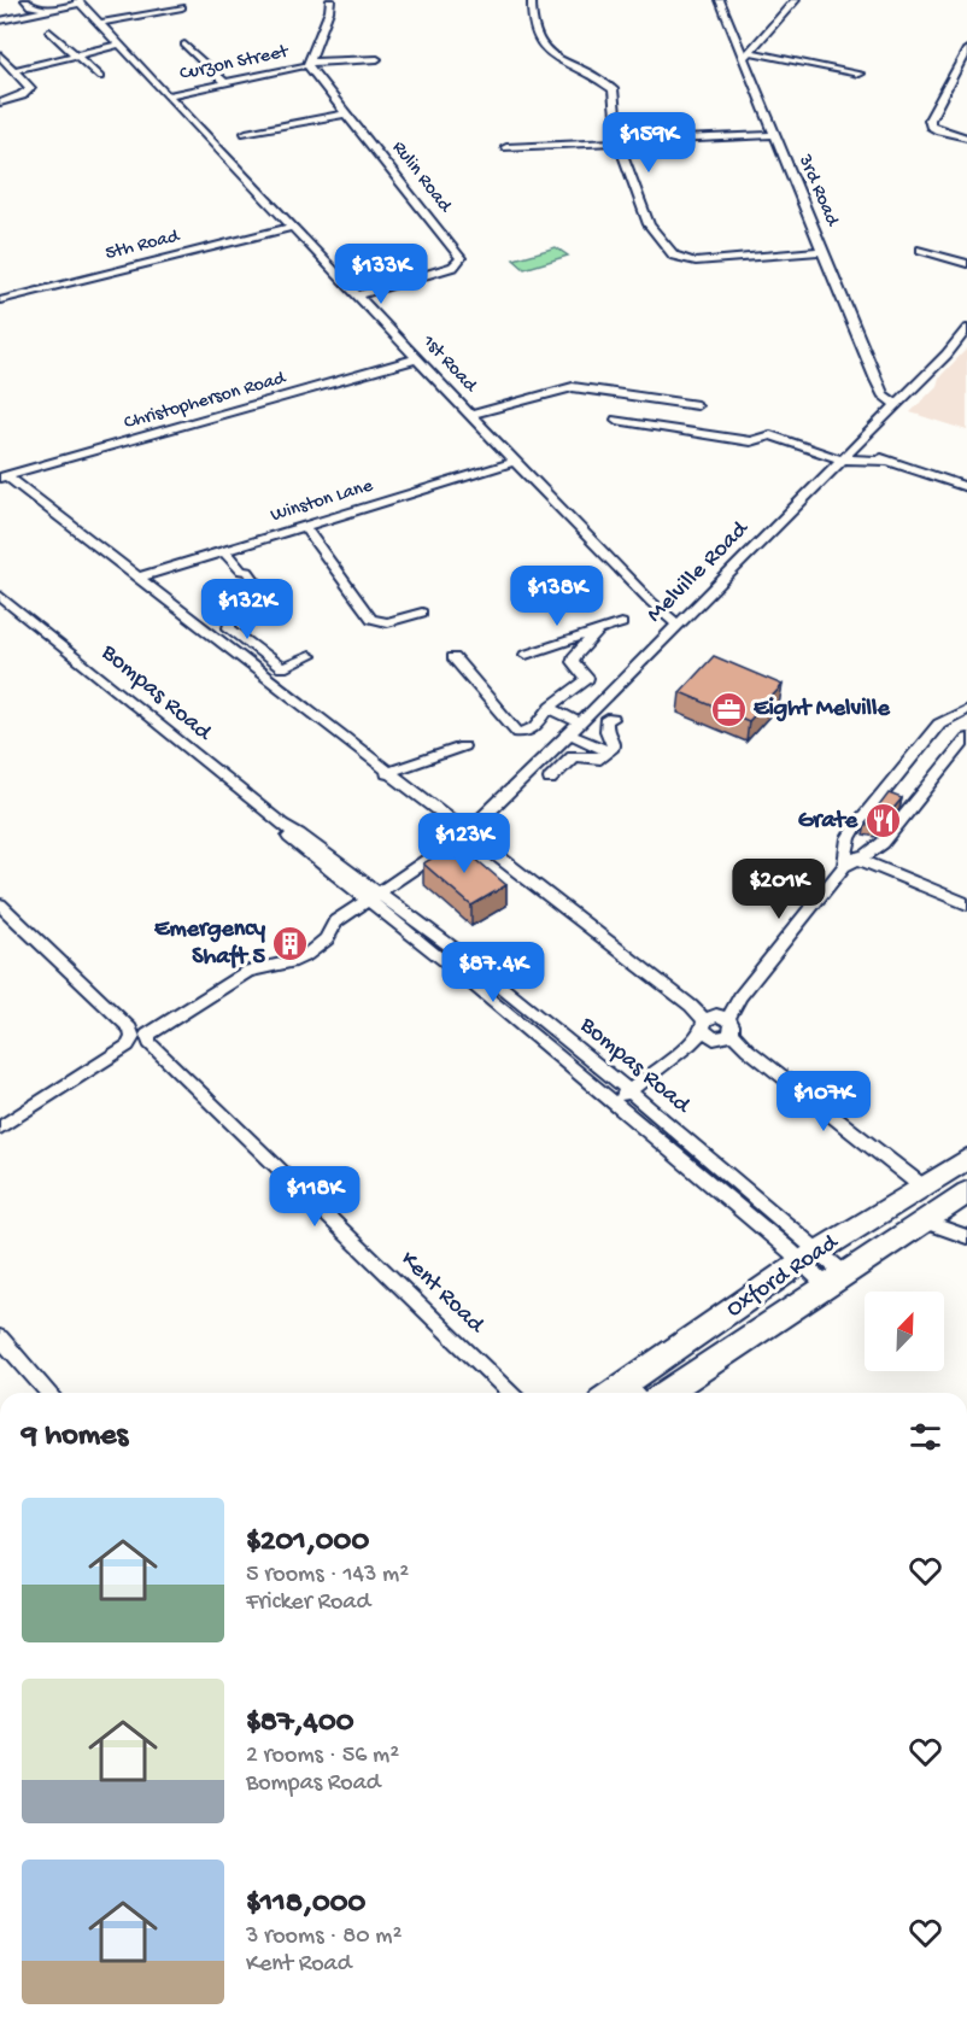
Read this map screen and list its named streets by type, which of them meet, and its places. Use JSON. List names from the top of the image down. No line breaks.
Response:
{"streets":{"main road":["Oxford Road"],"street":["Curzon Street","Rulin Road","3rd Road","5th Road","1st Road","Christopherson Road","Winston Lane","Melville Road","Bompas Road","Kent Road"]},"crossings":[["Curzon Street","Rulin Road"],["Curzon Street","1st Road"],["Rulin Road","1st Road"],["3rd Road","Melville Road"],["5th Road","1st Road"],["1st Road","Christopherson Road"],["1st Road","Winston Lane"],["1st Road","Melville Road"],["Melville Road","Bompas Road"],["Melville Road","Kent Road"],["Bompas Road","Oxford Road"]],"places":{"office":["Eight Melville"],"restaurant":["Grate"],"building":["Emergency Shaft 5"]},"north":"top right","page":{"price":["$159K","$133K","$138K","$132K","$123K","$201K","$87.4K","$107K","$118K"],"heading":"9 homes","list":[{"name":"$201,000","note":"5 rooms · 143 m² · Fricker Road"},{"name":"$87,400","note":"2 rooms · 56 m² · Bompas Road"},{"name":"$118,000","note":"3 rooms · 80 m² · Kent Road"}]}}
